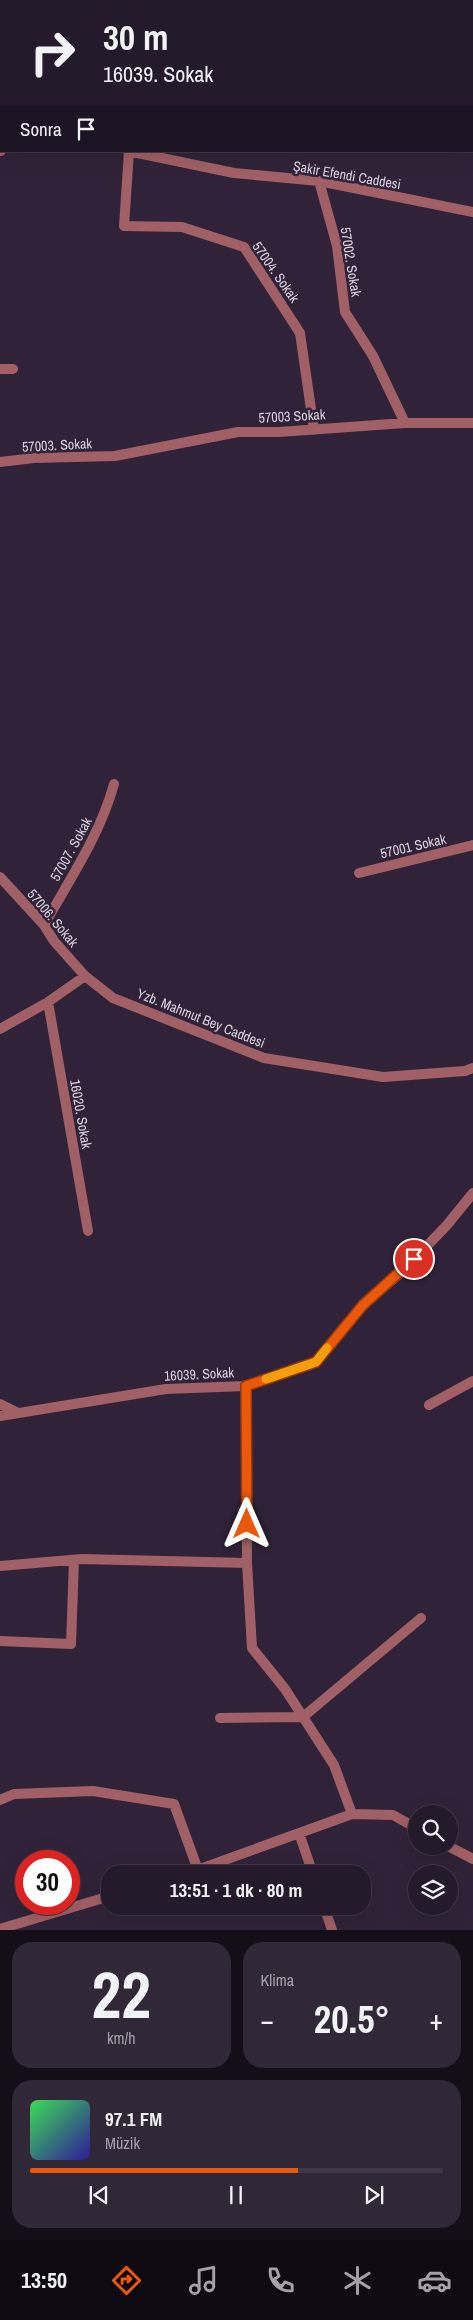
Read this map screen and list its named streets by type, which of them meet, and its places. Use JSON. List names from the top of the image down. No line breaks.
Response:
{"streets":{"street":["Şakir Efendi Caddesi","57002. Sokak","57004. Sokak","57003 Sokak","57003. Sokak","57001 Sokak","57007. Sokak","57006. Sokak","Yzb. Mahmut Bey Caddesi","16020. Sokak","16039. Sokak"]},"crossings":[["Şakir Efendi Caddesi","57002. Sokak"],["57002. Sokak","57003 Sokak"],["57004. Sokak","57003 Sokak"],["57003 Sokak","57003. Sokak"],["57007. Sokak","57006. Sokak"],["57006. Sokak","Yzb. Mahmut Bey Caddesi"]],"page":{"turn":["30 m","16039. Sokak"],"then":"Sonra","limit":"30","trip":"13:51 · 1 dk · 80 m","tile":[["22","km/h"],"Klima"],"heat":["−","20.5°","+"],"song":["97.1 FM","Müzik"],"tabs":"13:50"}}
